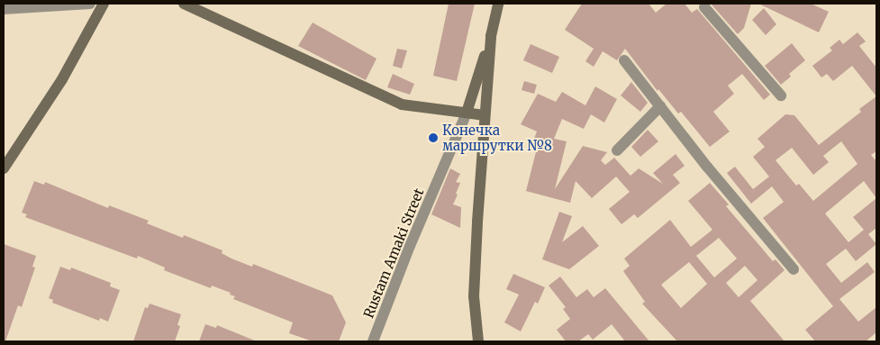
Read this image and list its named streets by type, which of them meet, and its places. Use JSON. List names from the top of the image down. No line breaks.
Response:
{"streets":{"street":["Rustam Amaki Street"]},"places":["Конечка маршрутки №8"]}
